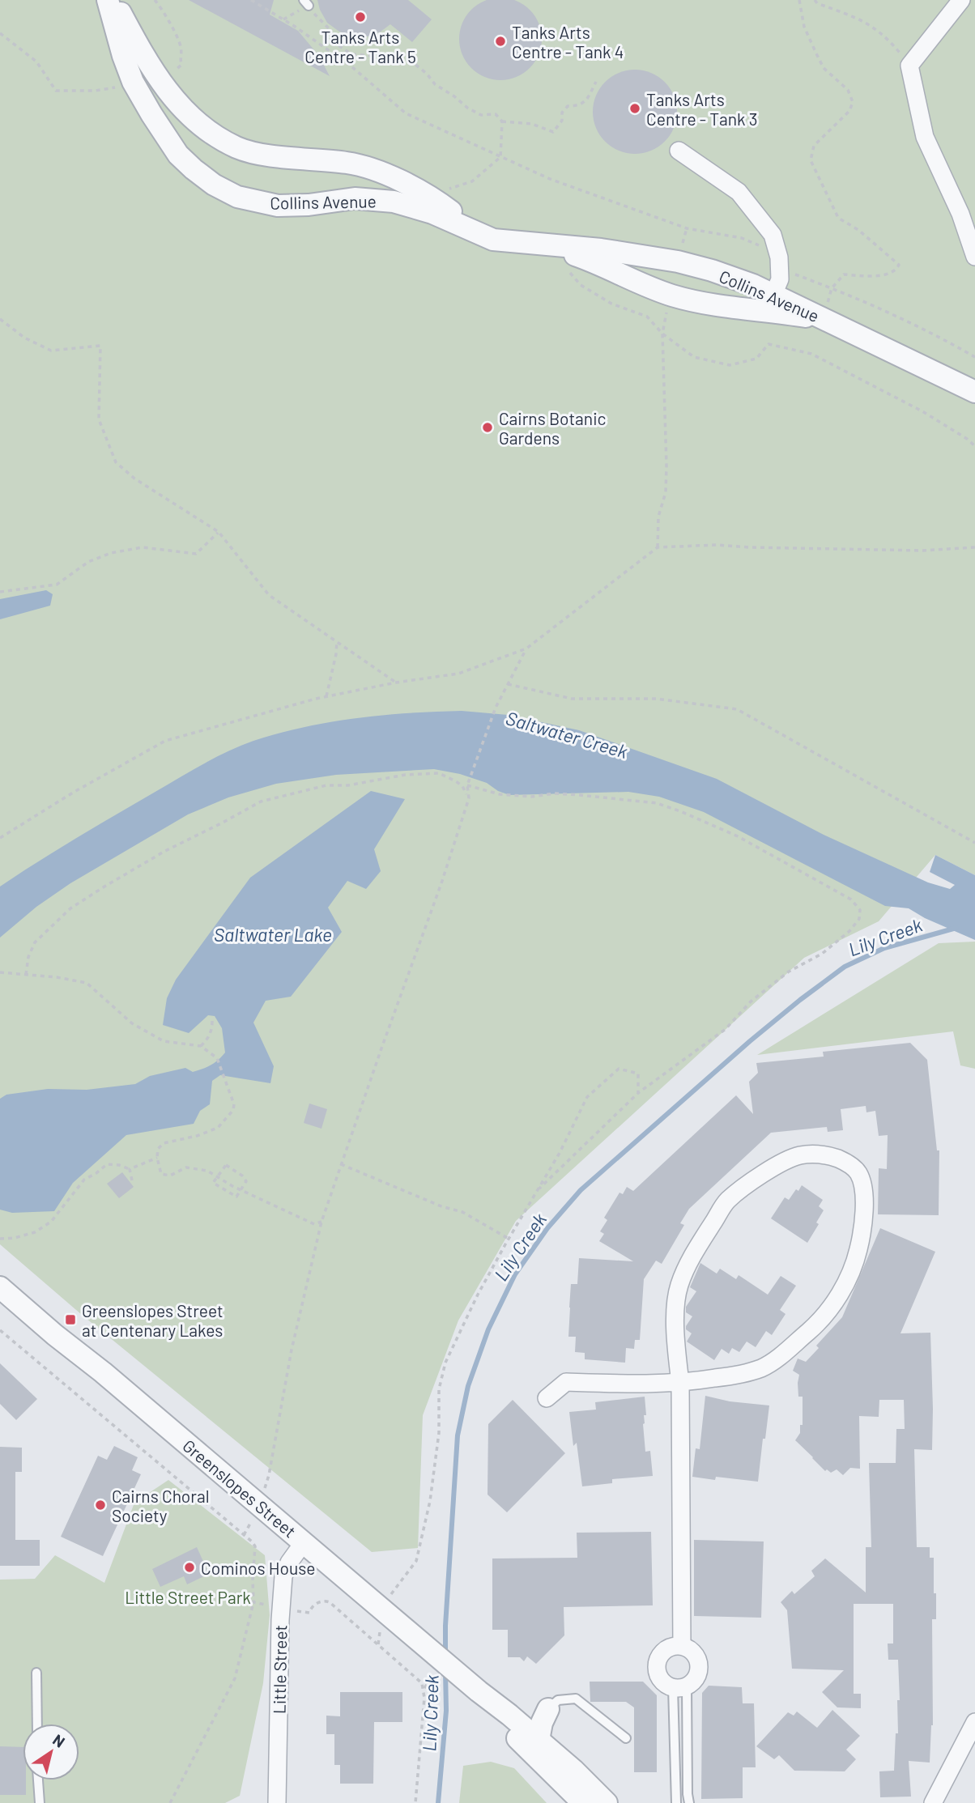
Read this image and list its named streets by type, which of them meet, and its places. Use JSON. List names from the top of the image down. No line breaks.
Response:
{"streets":{"street":["Collins Avenue","Greenslopes Street","Little Street"]},"crossings":[["Greenslopes Street","Little Street"]],"water":["Saltwater Creek","Saltwater Lake","Lily Creek"],"parks":["Little Street Park"],"places":{"other":["Tanks Arts Centre - Tank 5","Tanks Arts Centre - Tank 4","Tanks Arts Centre - Tank 3","Cairns Botanic Gardens","Cairns Choral Society","Cominos House"],"transit":["Greenslopes Street at Centenary Lakes"]},"north":"top right"}
